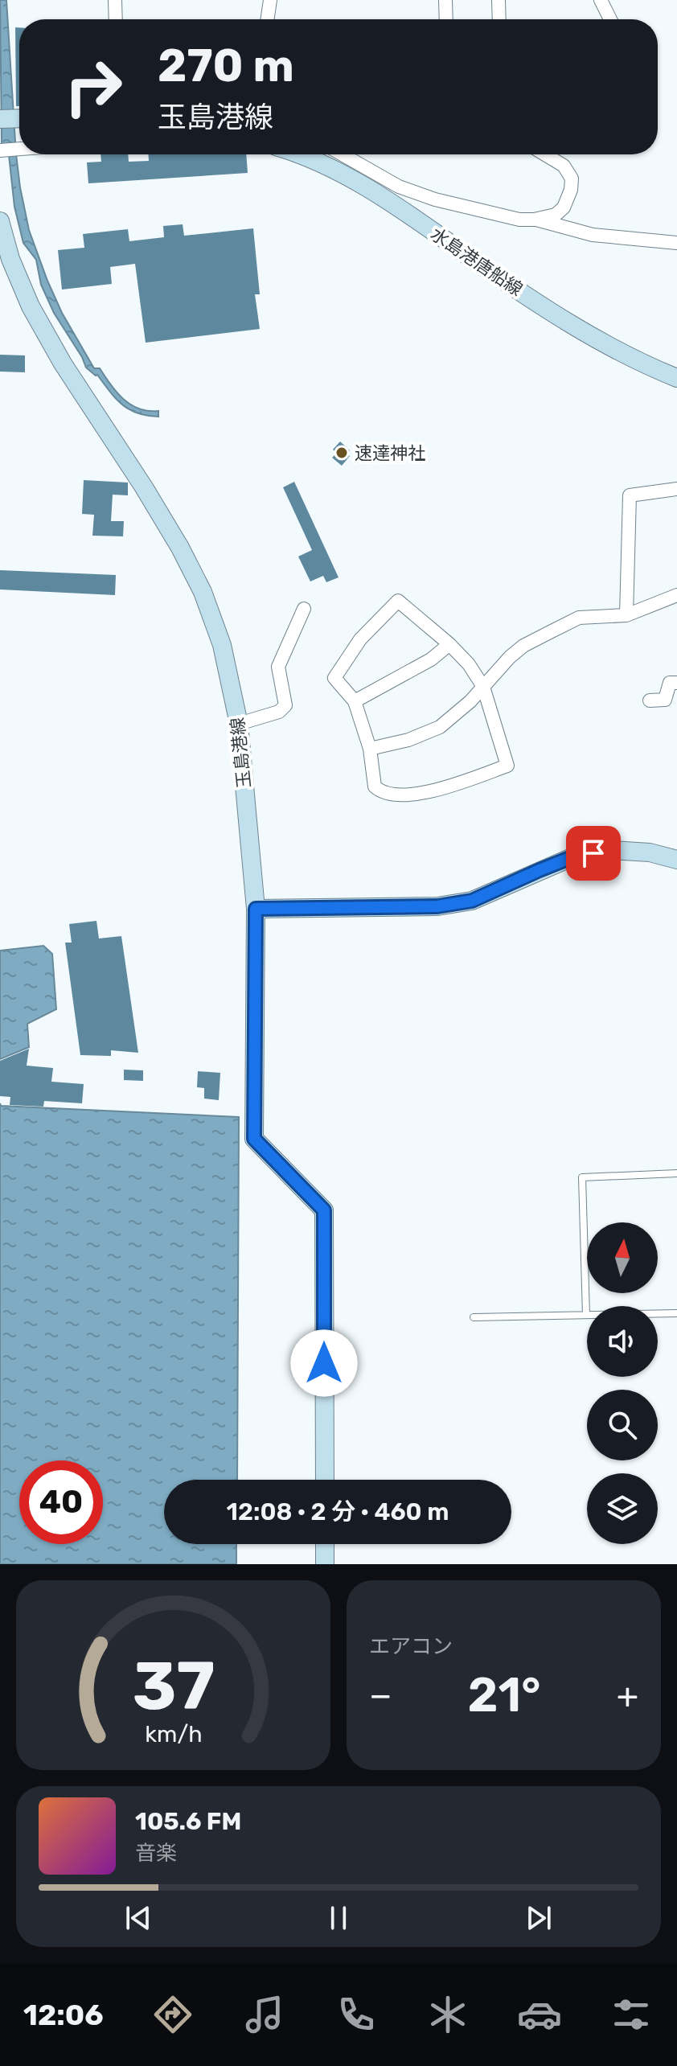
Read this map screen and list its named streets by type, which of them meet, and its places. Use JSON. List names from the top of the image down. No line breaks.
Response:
{"streets":{"main road":["水島港唐船線","玉島港線"]},"places":["速達神社"],"north":"top","page":{"turn":["270 m","玉島港線"],"limit":"40","trip":"12:08 · 2 分 · 460 m","tile":"エアコン","heat":["−","21°","+"],"song":["105.6 FM","音楽"],"tabs":"12:06","gauge":["37","km/h"]}}
